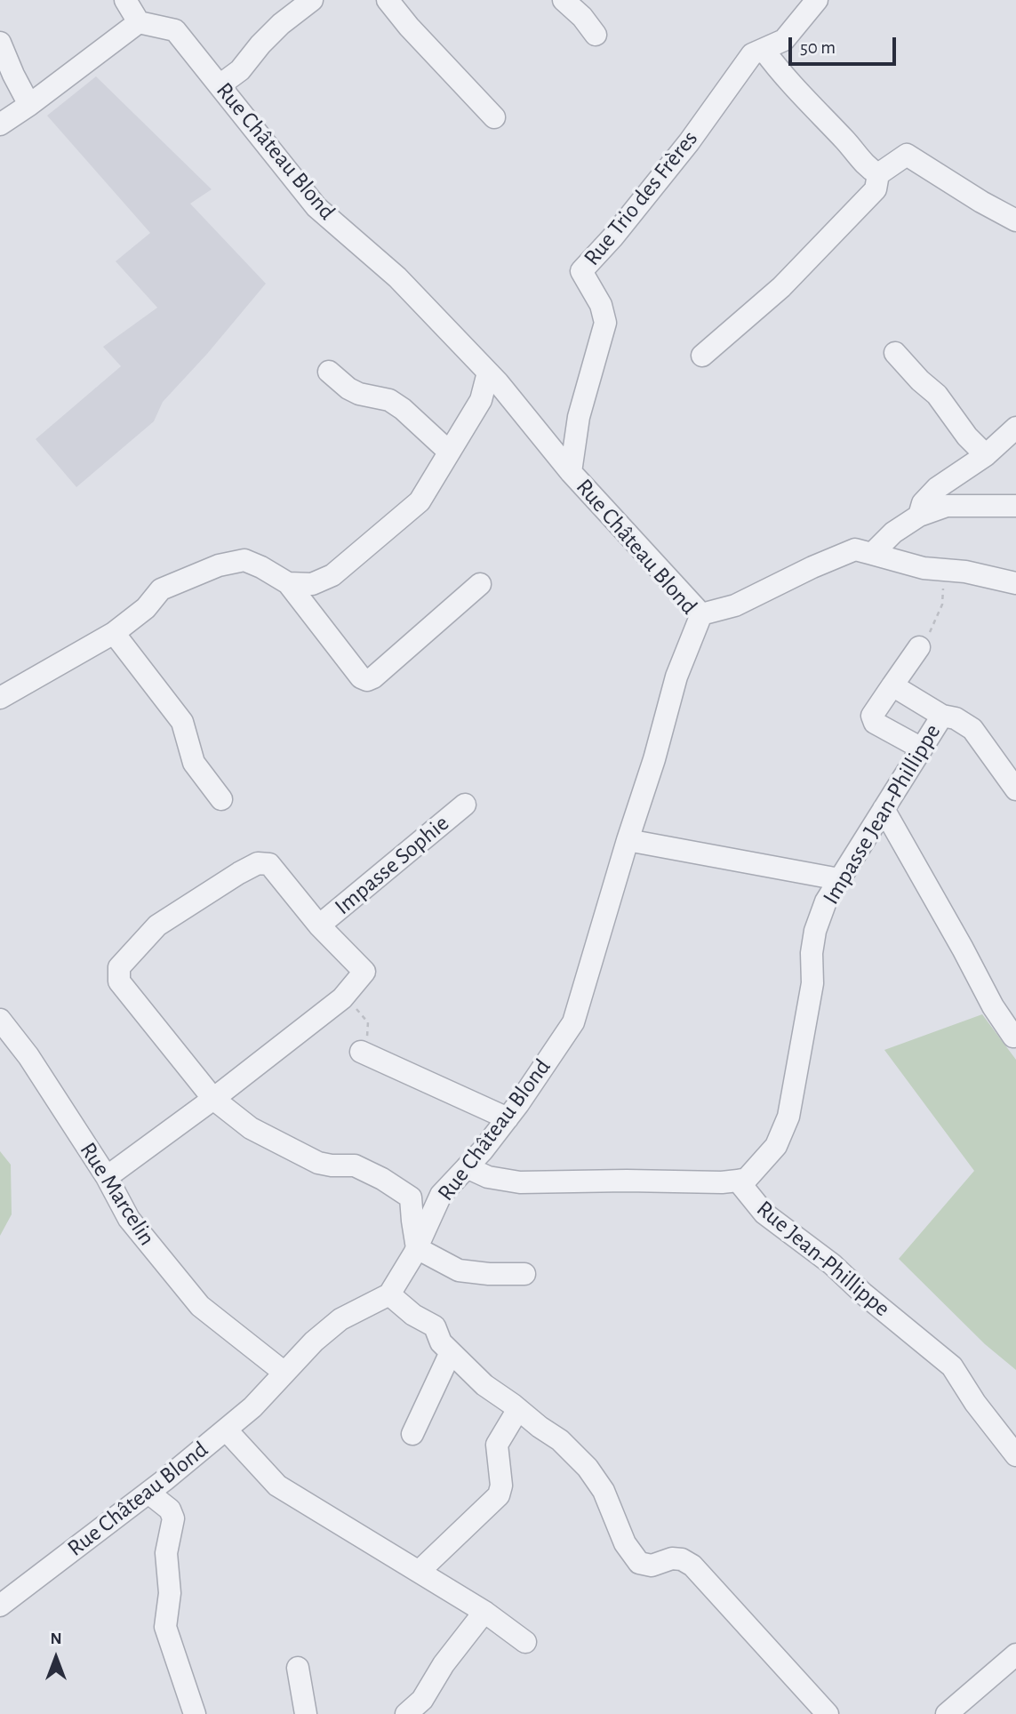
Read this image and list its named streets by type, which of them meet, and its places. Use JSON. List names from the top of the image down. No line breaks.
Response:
{"streets":{"street":["Rue Château Blond","Rue Trio des Frères","Impasse Jean-Phillippe","Impasse Sophie","Rue Marcelin","Rue Jean-Phillippe"]},"crossings":[["Rue Château Blond","Rue Trio des Frères"],["Rue Château Blond","Rue Marcelin"],["Rue Château Blond","Rue Jean-Phillippe"],["Impasse Jean-Phillippe","Rue Jean-Phillippe"],["Impasse Sophie","Rue Marcelin"]],"scale_bar":"50 m","north":"top"}
